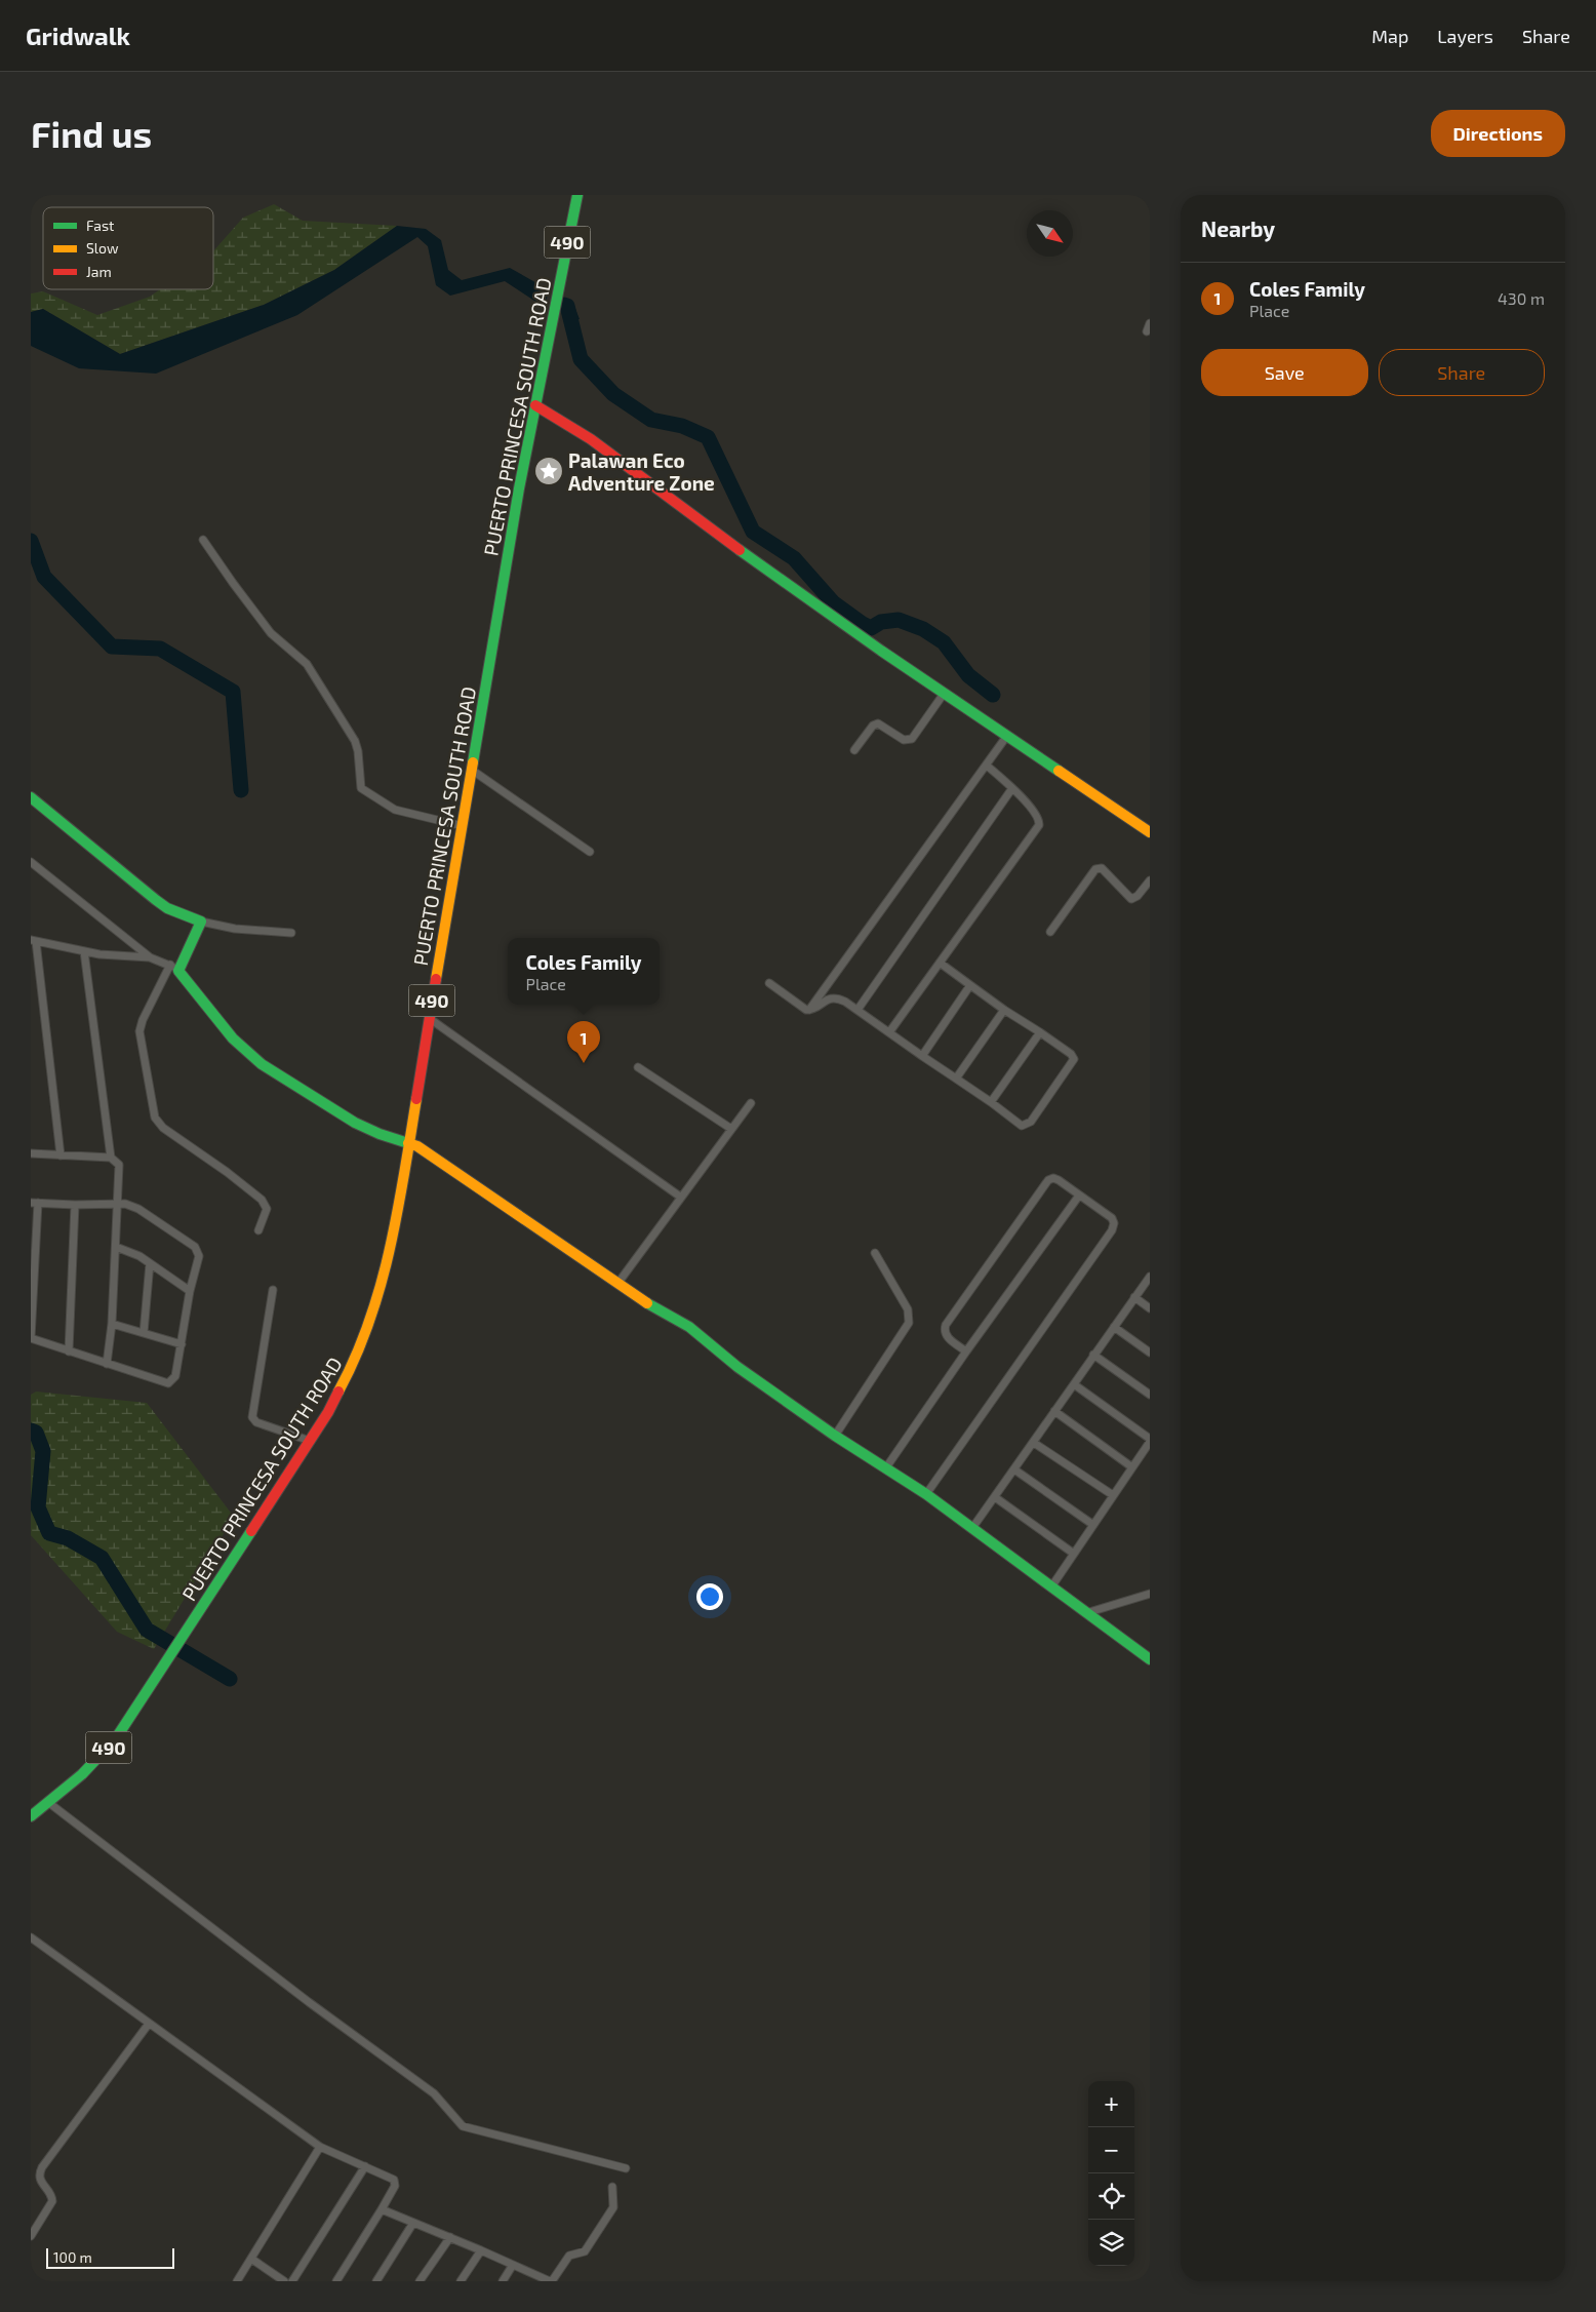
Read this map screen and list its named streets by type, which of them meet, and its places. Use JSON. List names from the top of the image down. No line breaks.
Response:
{"streets":{"street":["490","PUERTO PRINCESA SOUTH ROAD"]},"places":{"place":["Palawan Eco Adventure Zone"]},"legend":["Fast","Slow","Jam"],"scale_bar":"100 m","north":"bottom right","page":{"header":"Gridwalk","nav":["Map","Layers","Share"],"buttons":["Directions",["Save","Share"]],"title":"Find us","heading":"Nearby","list":[{"mark":"1","name":"Coles Family","note":"Place","value":"430 m"}],"popup":["Coles Family","Place"],"pins":"1","map_buttons":["+","−"],"scale":"100 m"}}
